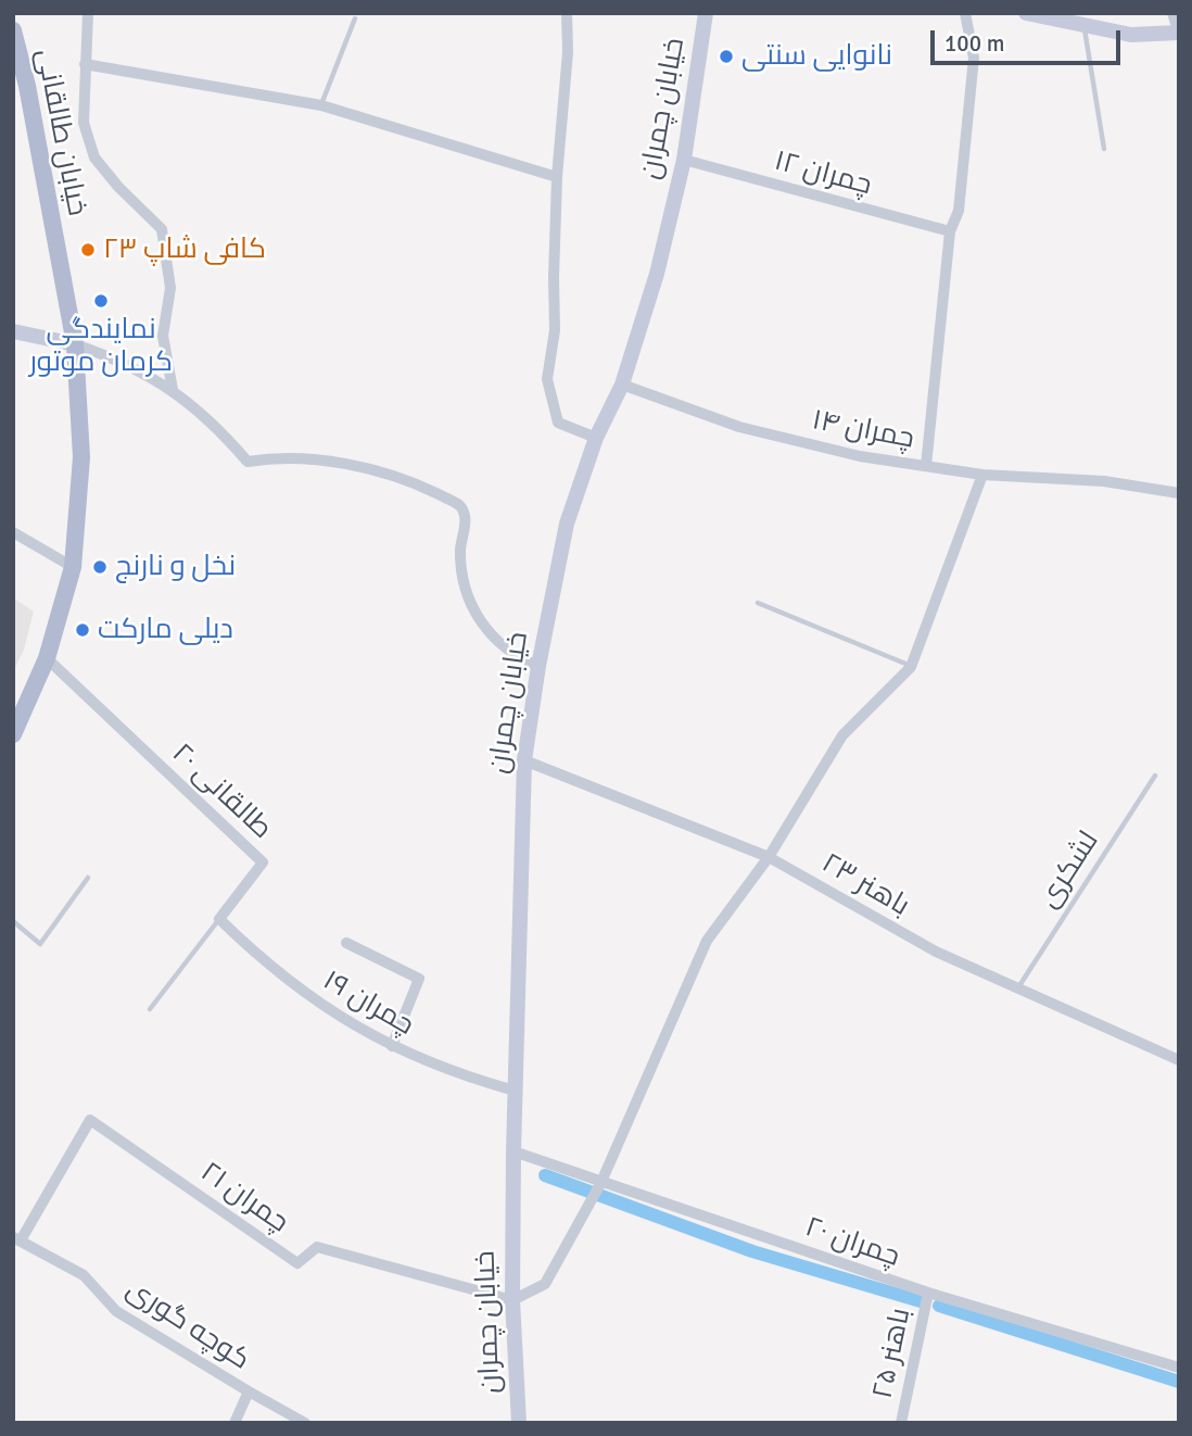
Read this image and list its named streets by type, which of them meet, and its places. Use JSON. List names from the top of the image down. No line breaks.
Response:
{"streets":{"main road":["خیابان چمران","خیابان طالقانی"],"street":["چمران ۱۲","چمران ۱۴","طالقانی ۲۰","باهنر ۲۳","چمران ۱۹","چمران ۲۱","چمران ۲۰","کوچه گوری","باهنر ۲۵"],"lane":["لشکری"]},"crossings":[["خیابان چمران","چمران ۱۲"],["خیابان چمران","چمران ۱۴"],["خیابان چمران","باهنر ۲۳"],["خیابان چمران","چمران ۱۹"],["خیابان چمران","چمران ۲۱"],["خیابان چمران","چمران ۲۰"],["خیابان طالقانی","طالقانی ۲۰"],["طالقانی ۲۰","چمران ۱۹"],["لشکری","باهنر ۲۳"],["چمران ۲۱","کوچه گوری"],["چمران ۲۰","باهنر ۲۵"]],"places":["نانوایی سنتی","کافی شاپ ۲۳","نمایندگی کرمان موتور","نخل و نارنج","دیلی مارکت"],"scale_bar":"100 m"}
